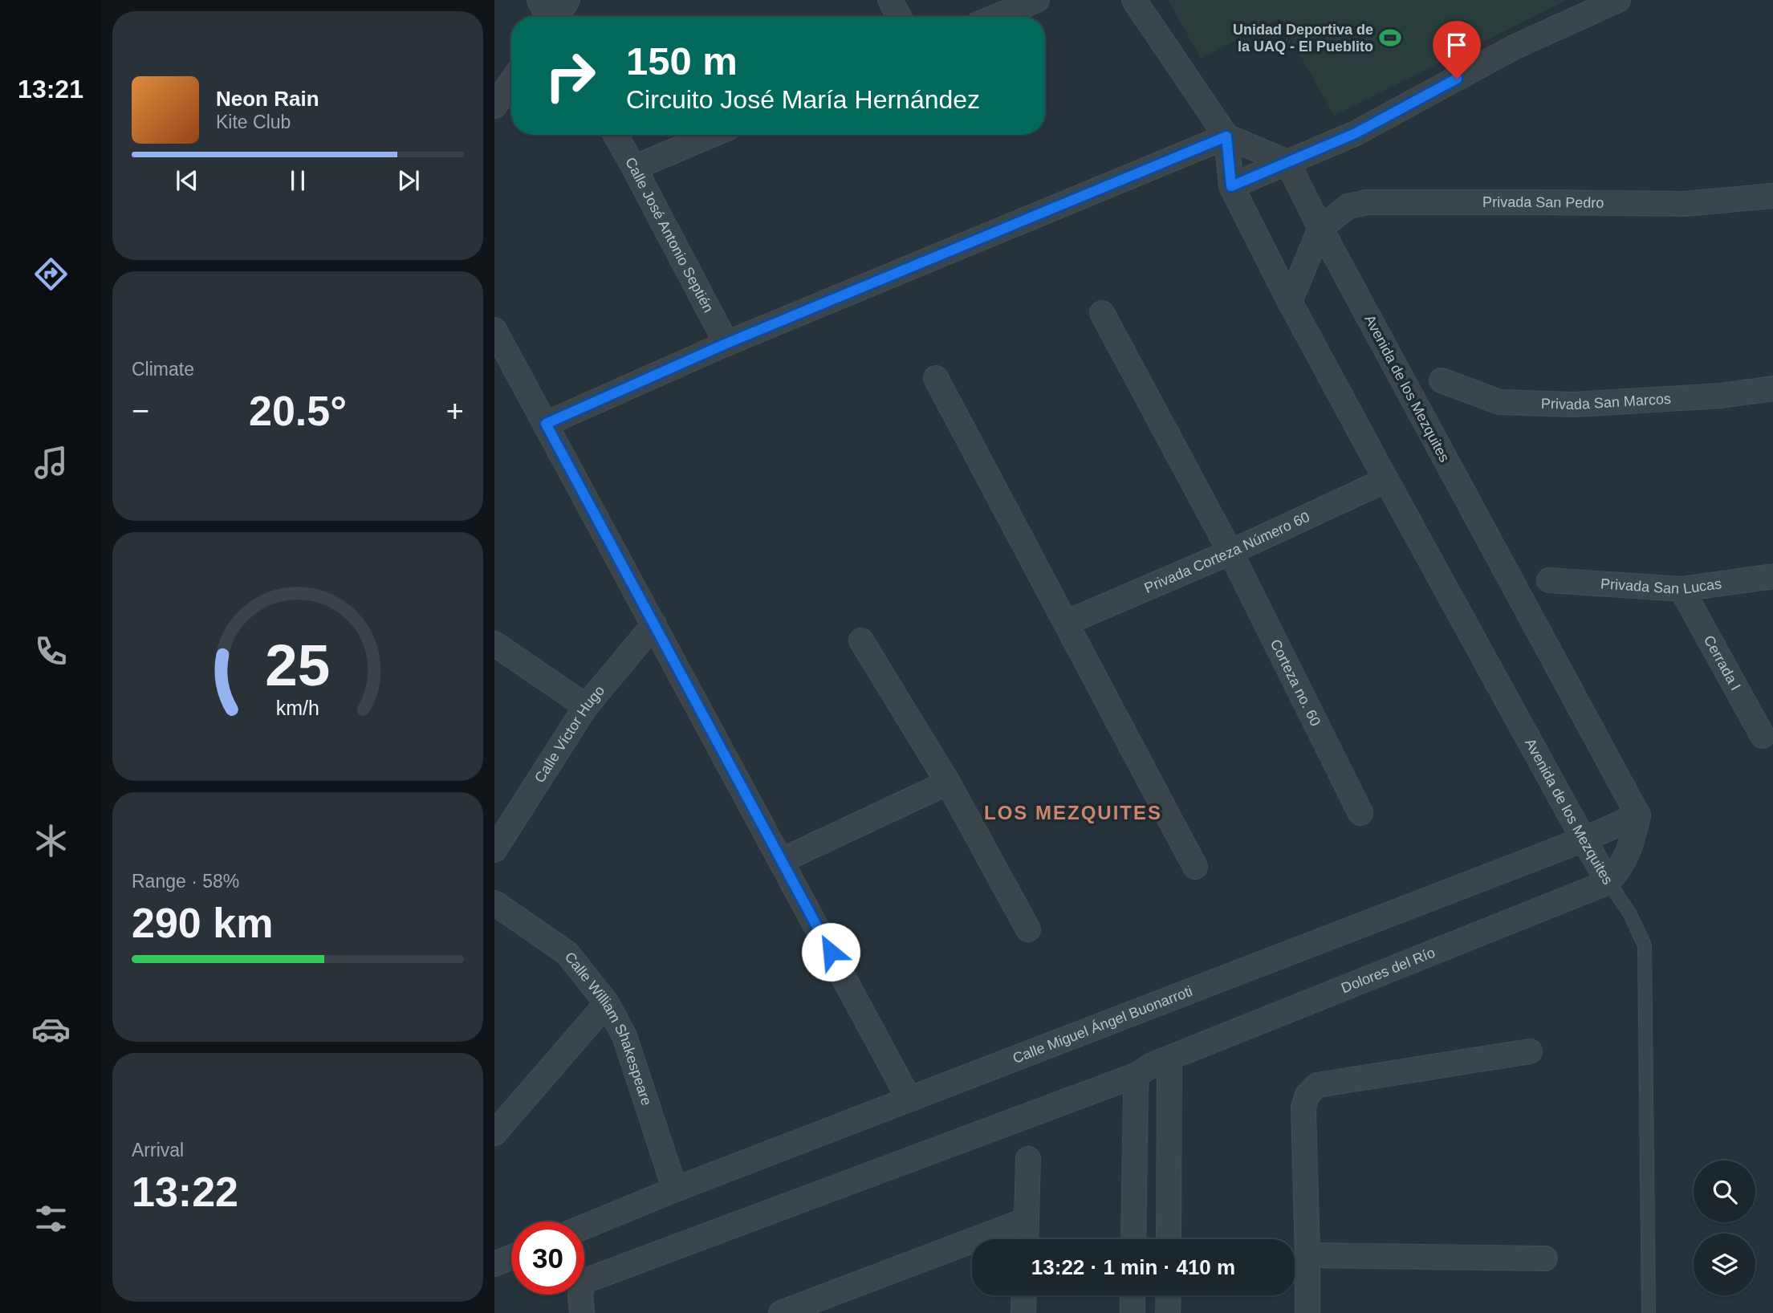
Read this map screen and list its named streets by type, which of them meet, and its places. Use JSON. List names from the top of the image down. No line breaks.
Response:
{"streets":{"street":["Privada San Pedro","Calle José Antonio Septién","Avenida de los Mezquites","Privada San Marcos","Privada Corteza Número 60","Privada San Lucas","Cerrada I","Corteza no. 60","Calle Víctor Hugo","Dolores del Río","Calle Miguel Ángel Buonarroti","Calle William Shakespeare"]},"crossings":[["Privada San Pedro","Avenida de los Mezquites"],["Avenida de los Mezquites","Privada Corteza Número 60"],["Avenida de los Mezquites","Dolores del Río"],["Avenida de los Mezquites","Calle Miguel Ángel Buonarroti"],["Privada Corteza Número 60","Corteza no. 60"],["Privada San Lucas","Cerrada I"],["Calle Miguel Ángel Buonarroti","Calle William Shakespeare"]],"districts":["LOS MEZQUITES"],"places":{"sports":["Unidad Deportiva de la UAQ - El Pueblito"]},"page":{"tabs":"13:21","turn":["150 m","Circuito José María Hernández"],"song":["Neon Rain","Kite Club"],"tile":["Climate",["Range · 58%","290 km"],["Arrival","13:22"]],"heat":["−","20.5°","+"],"limit":"30","trip":"13:22 · 1 min · 410 m","gauge":["25","km/h"]}}
